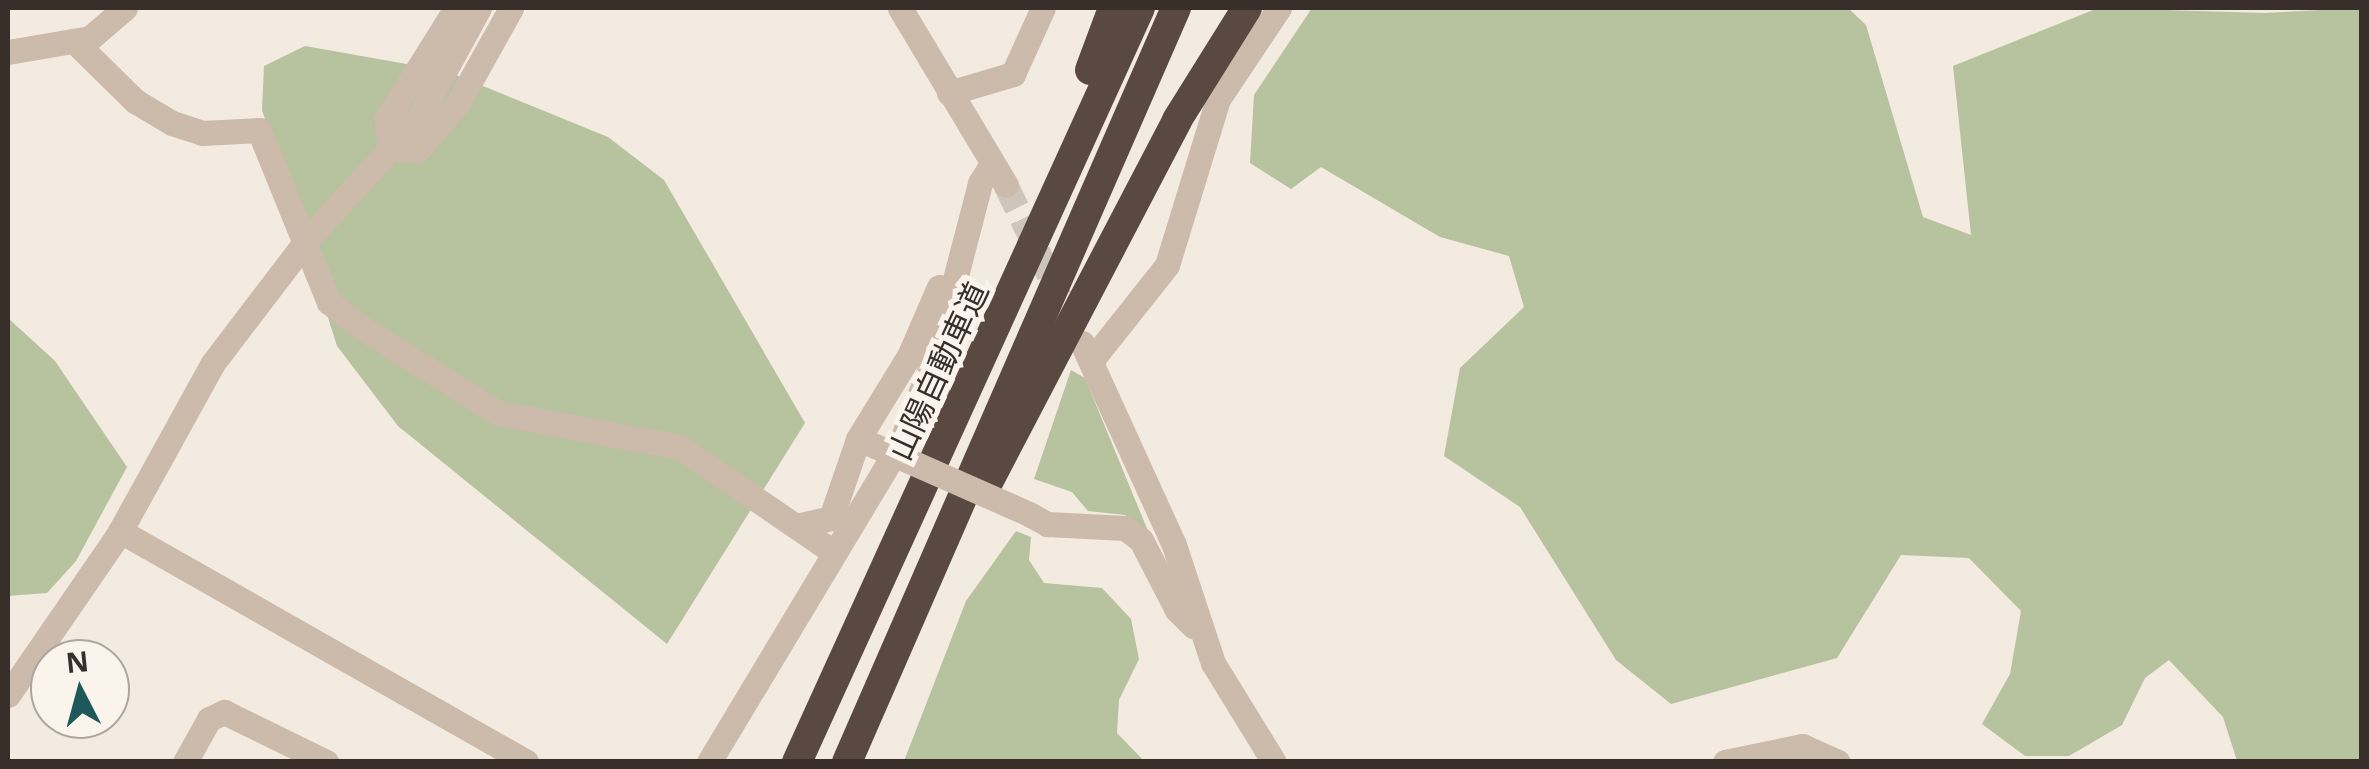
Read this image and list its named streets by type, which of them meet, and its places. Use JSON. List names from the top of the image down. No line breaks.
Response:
{"streets":{"highway":["山陽自動車道"]},"north":"top"}
